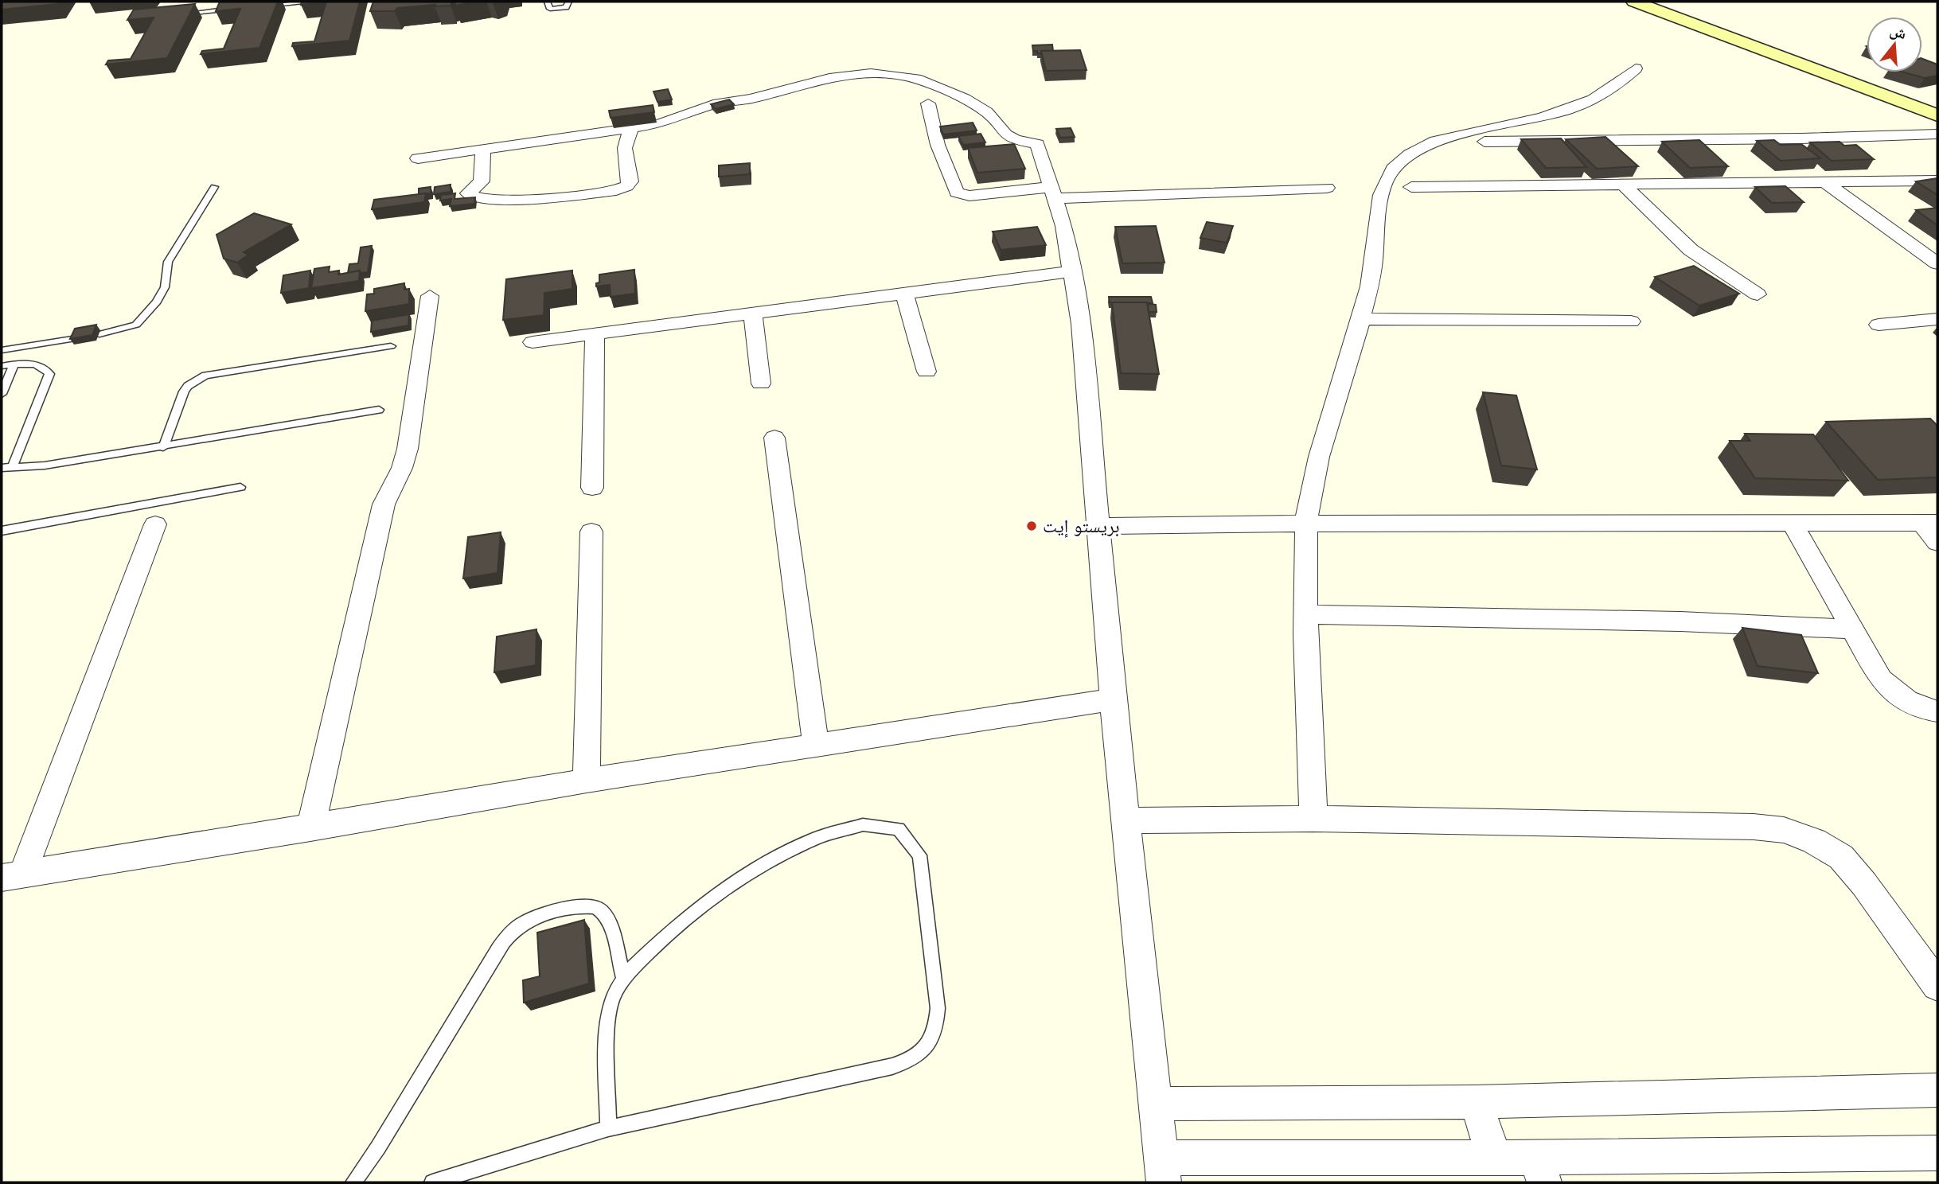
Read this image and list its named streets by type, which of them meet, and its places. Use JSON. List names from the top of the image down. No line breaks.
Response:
{"places":["بريستو إيت"],"north":"top"}
